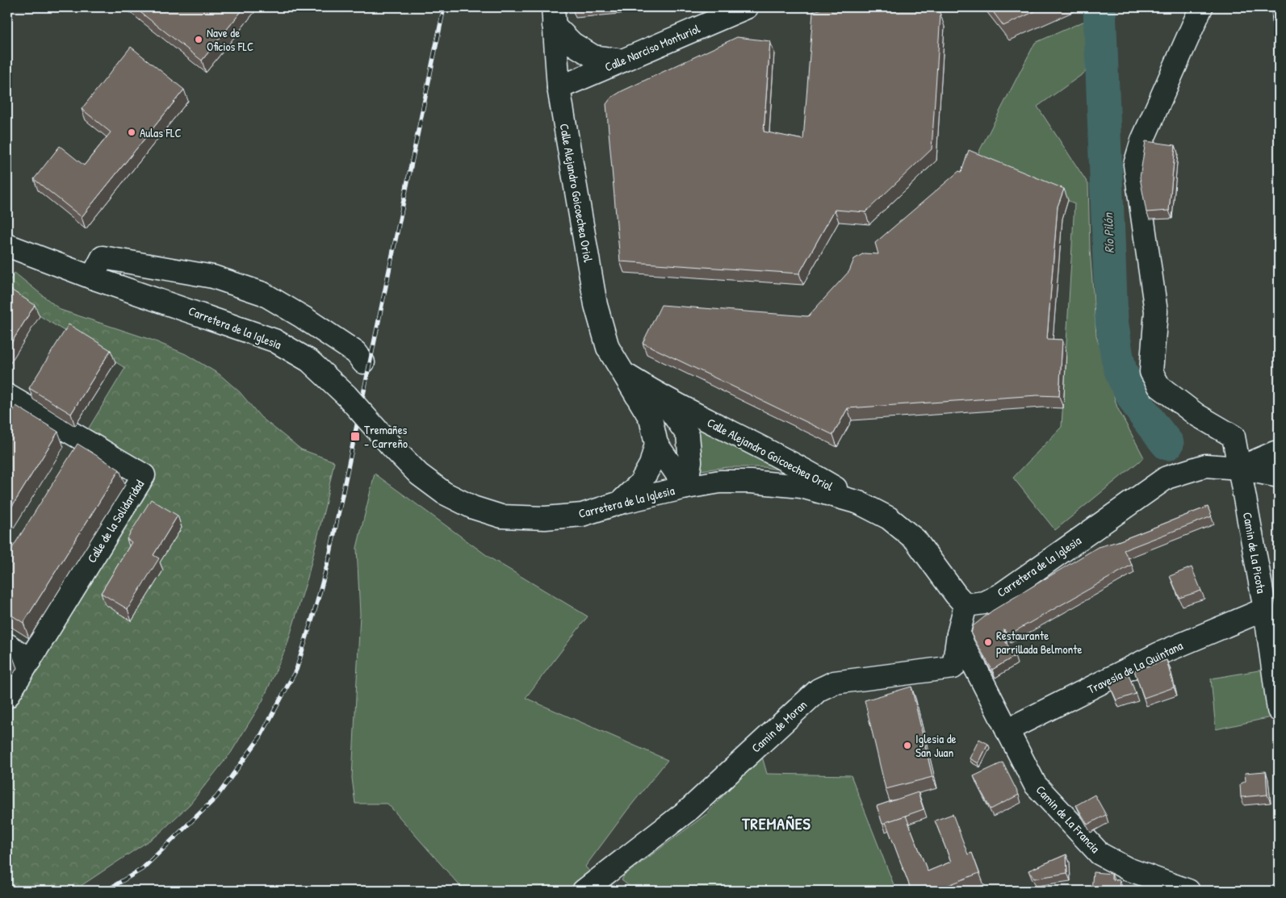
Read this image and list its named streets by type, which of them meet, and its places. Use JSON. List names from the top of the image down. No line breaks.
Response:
{"streets":{"street":["Calle Narciso Monturiol","Calle Alejandro Goicoechea Oriol","Carretera de la Iglesia","Calle de la Solidaridad","Camin de La Picota","Travesía de La Quintana","Camin de Moran","Camin de La Francia"]},"crossings":[["Calle Narciso Monturiol","Calle Alejandro Goicoechea Oriol"],["Calle Alejandro Goicoechea Oriol","Carretera de la Iglesia"],["Carretera de la Iglesia","Camin de La Picota"],["Carretera de la Iglesia","Camin de Moran"],["Camin de La Picota","Travesía de La Quintana"],["Travesía de La Quintana","Camin de La Francia"],["Camin de Moran","Camin de La Francia"]],"districts":["TREMAÑES"],"water":["Río Pilón"],"places":{"other":["Nave de Oficios FLC","Aulas FLC","Restaurante parrillada Belmonte","Iglesia de San Juan"],"transit":["Tremañes - Carreño"]}}
